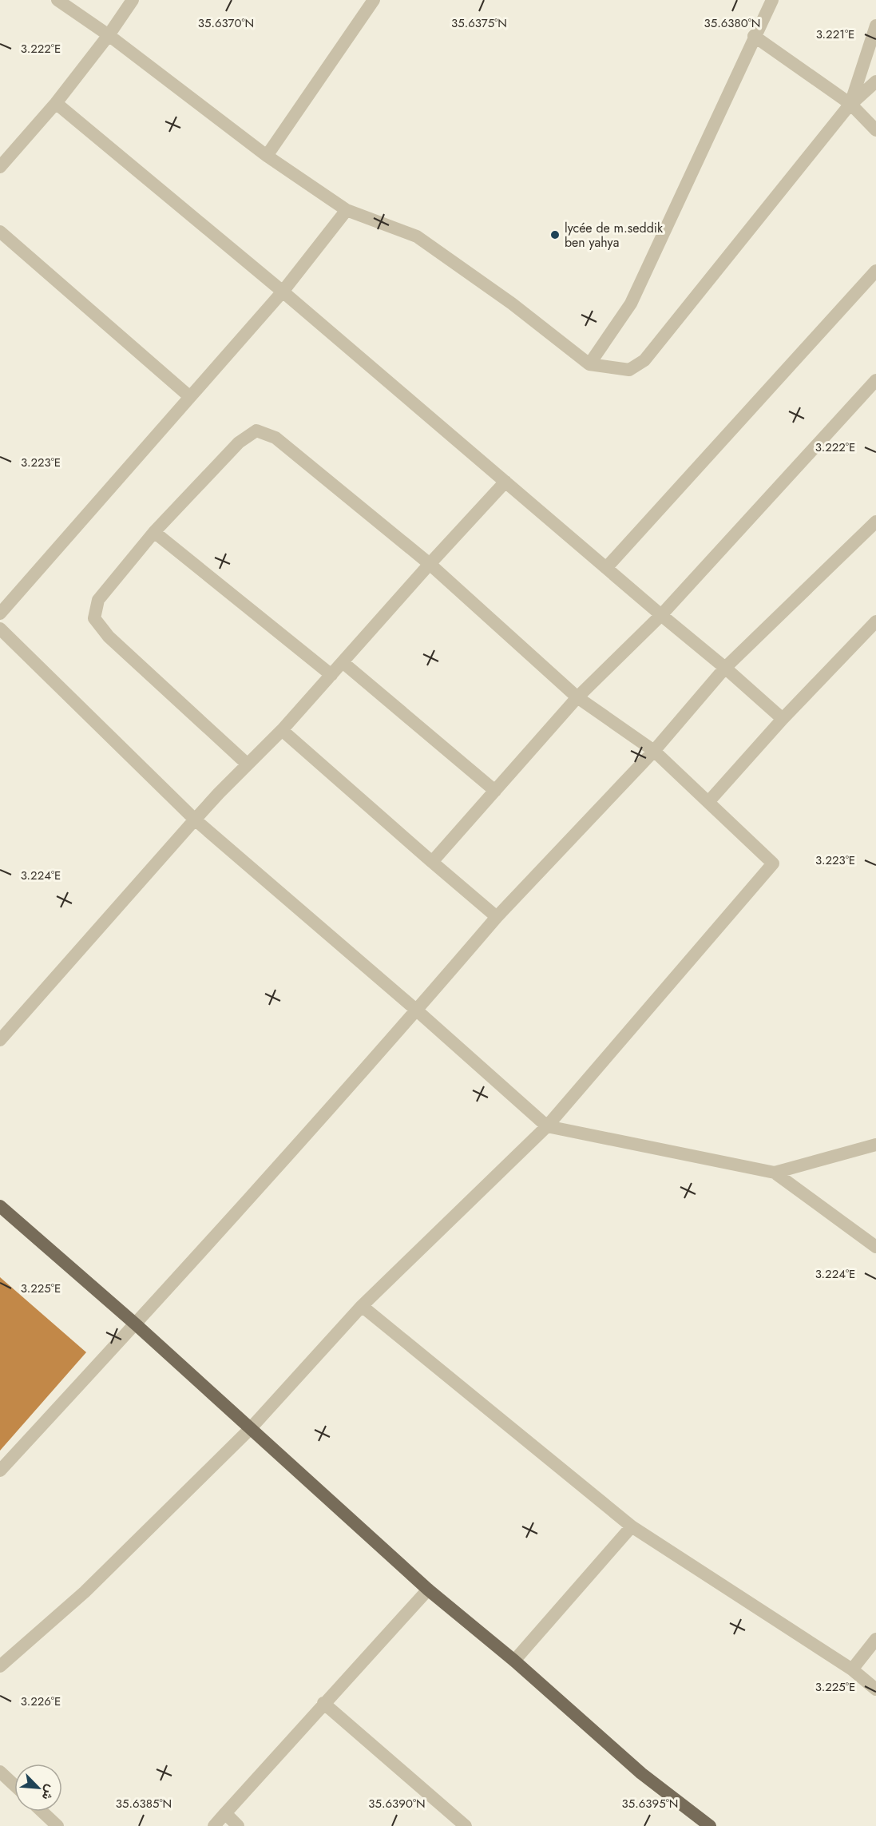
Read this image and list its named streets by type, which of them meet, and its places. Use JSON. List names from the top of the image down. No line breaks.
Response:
{"places":["lycée de m.seddik ben yahya"],"north":"bottom right","coordinates":["35.6370°N","35.6375°N","35.6380°N","3.221°E","3.222°E","3.223°E","3.224°E","3.225°E","3.226°E","35.6385°N","35.6390°N","35.6395°N"]}
